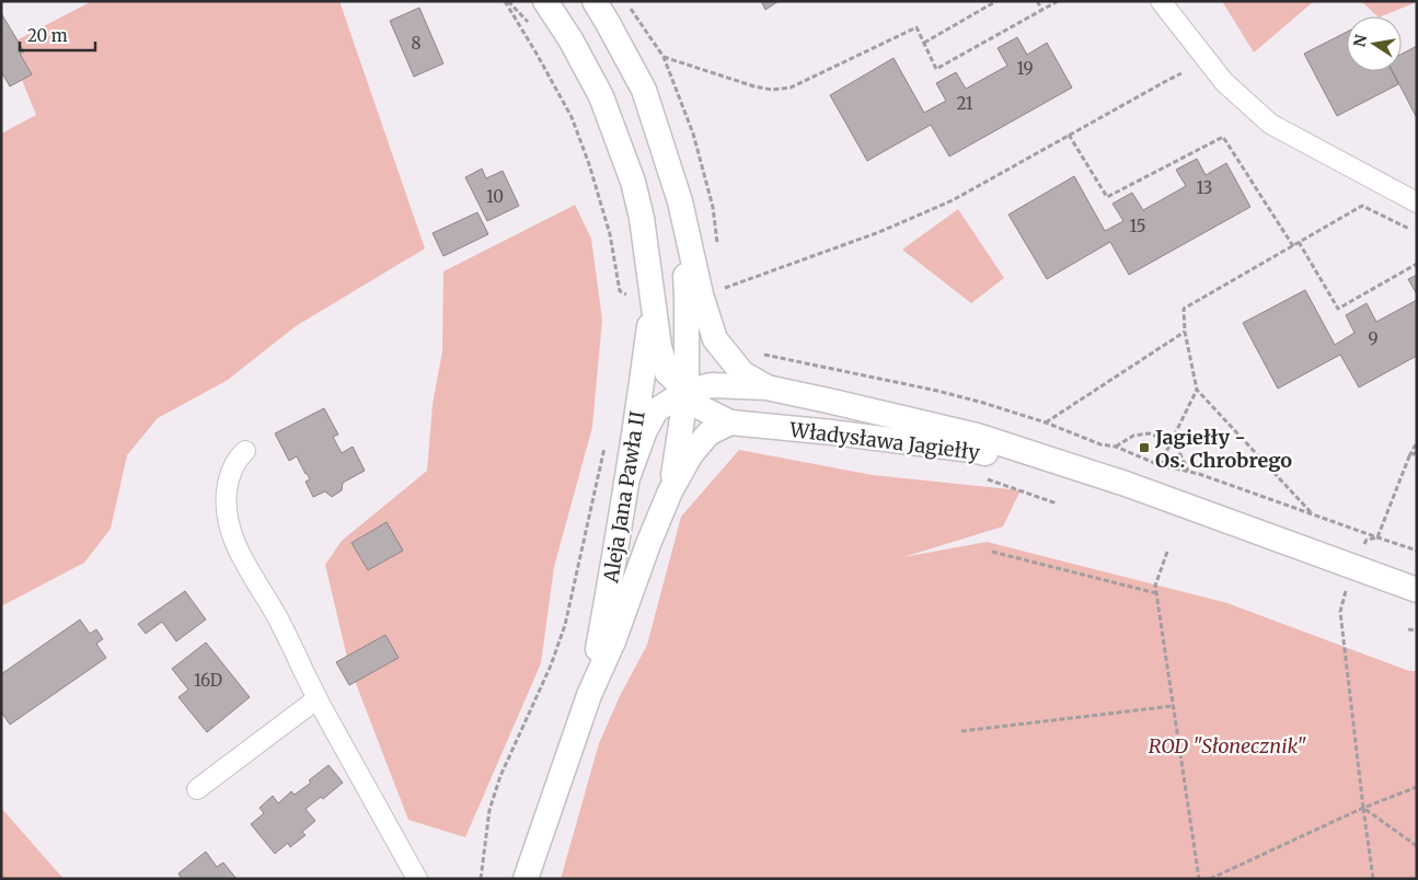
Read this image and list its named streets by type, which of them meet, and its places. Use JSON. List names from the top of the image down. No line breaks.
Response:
{"streets":{"street":["Władysława Jagiełły","Aleja Jana Pawła II"]},"crossings":[["Władysława Jagiełły","Aleja Jana Pawła II"]],"parks":["ROD \"Słonecznik\""],"places":{"transit":["Jagiełły - Os. Chrobrego"]},"house_numbers":["8","19","21","13","10","15","9","16D"],"scale_bar":"20 m","north":"left"}
